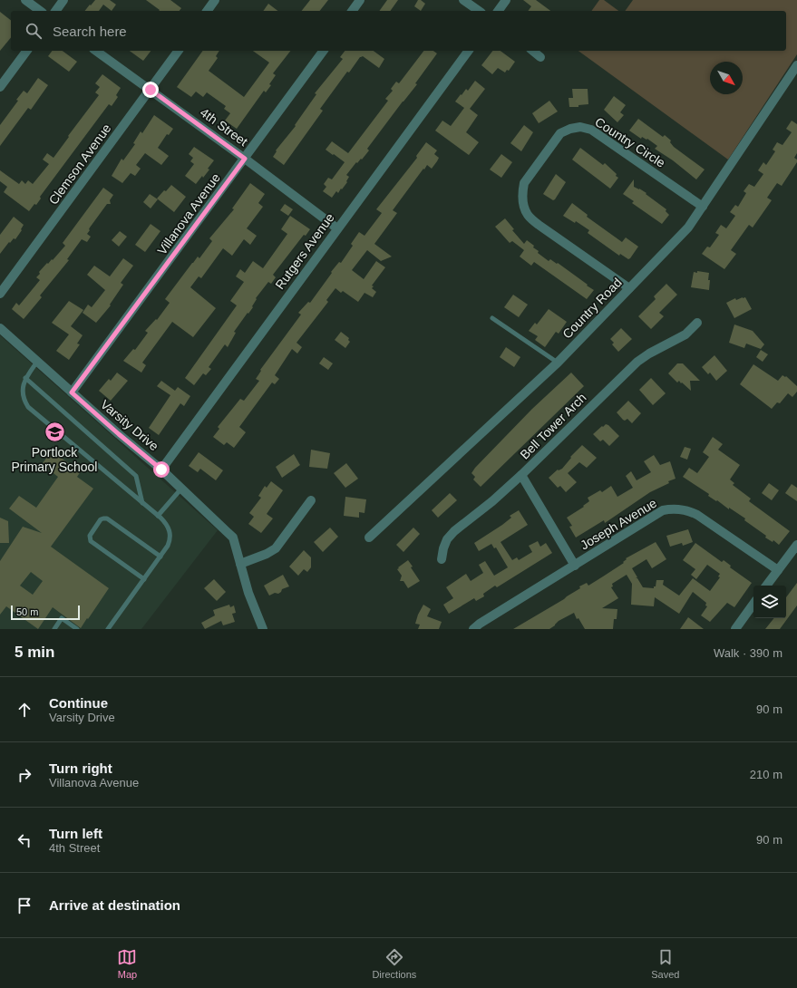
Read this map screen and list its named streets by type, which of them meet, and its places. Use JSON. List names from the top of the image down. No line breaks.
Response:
{"streets":{"street":["4th Street","Country Circle","Clemson Avenue","Villanova Avenue","Rutgers Avenue","Country Road","Varsity Drive","Bell Tower Arch","Joseph Avenue"]},"crossings":[["4th Street","Clemson Avenue"],["4th Street","Villanova Avenue"],["4th Street","Rutgers Avenue"],["Country Circle","Country Road"],["Villanova Avenue","Varsity Drive"],["Rutgers Avenue","Varsity Drive"]],"places":{"school or university":["Portlock Primary School"]},"scale_bar":"50 m","north":"bottom right","page":{"search":"Search here","scale":"50 m","heading":["5 min","Walk · 390 m"],"list":[["Continue","Varsity Drive","90 m"],["Turn right","Villanova Avenue","210 m"],["Turn left","4th Street","90 m"],"Arrive at destination"],"nav":["Map","Directions","Saved"]}}
